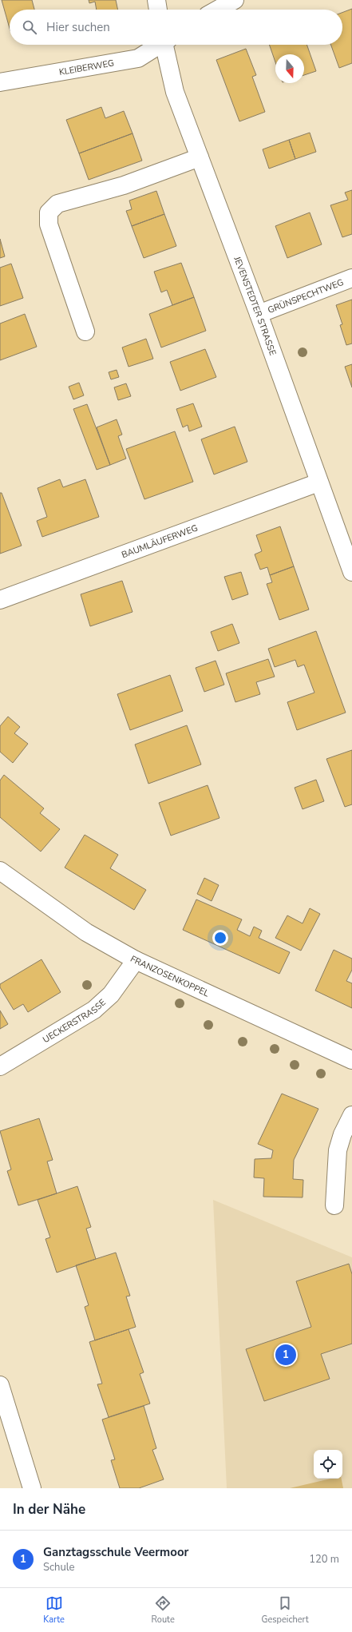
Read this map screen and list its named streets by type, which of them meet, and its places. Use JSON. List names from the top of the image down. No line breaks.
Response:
{"streets":{"street":["KLEIBERWEG","GRÜNSPECHTWEG","JEVENSTEDTER STRASSE","BAUMLÄUFERWEG","FRANZOSENKOPPEL","UECKERSTRASSE"]},"crossings":[["GRÜNSPECHTWEG","JEVENSTEDTER STRASSE"],["JEVENSTEDTER STRASSE","BAUMLÄUFERWEG"],["FRANZOSENKOPPEL","UECKERSTRASSE"]],"north":"bottom","page":{"search":"Hier suchen","pins":"1","heading":"In der Nähe","list":[{"mark":"1","name":"Ganztagsschule Veermoor","note":"Schule","value":"120 m"}],"nav":["Karte","Route","Gespeichert"]}}
